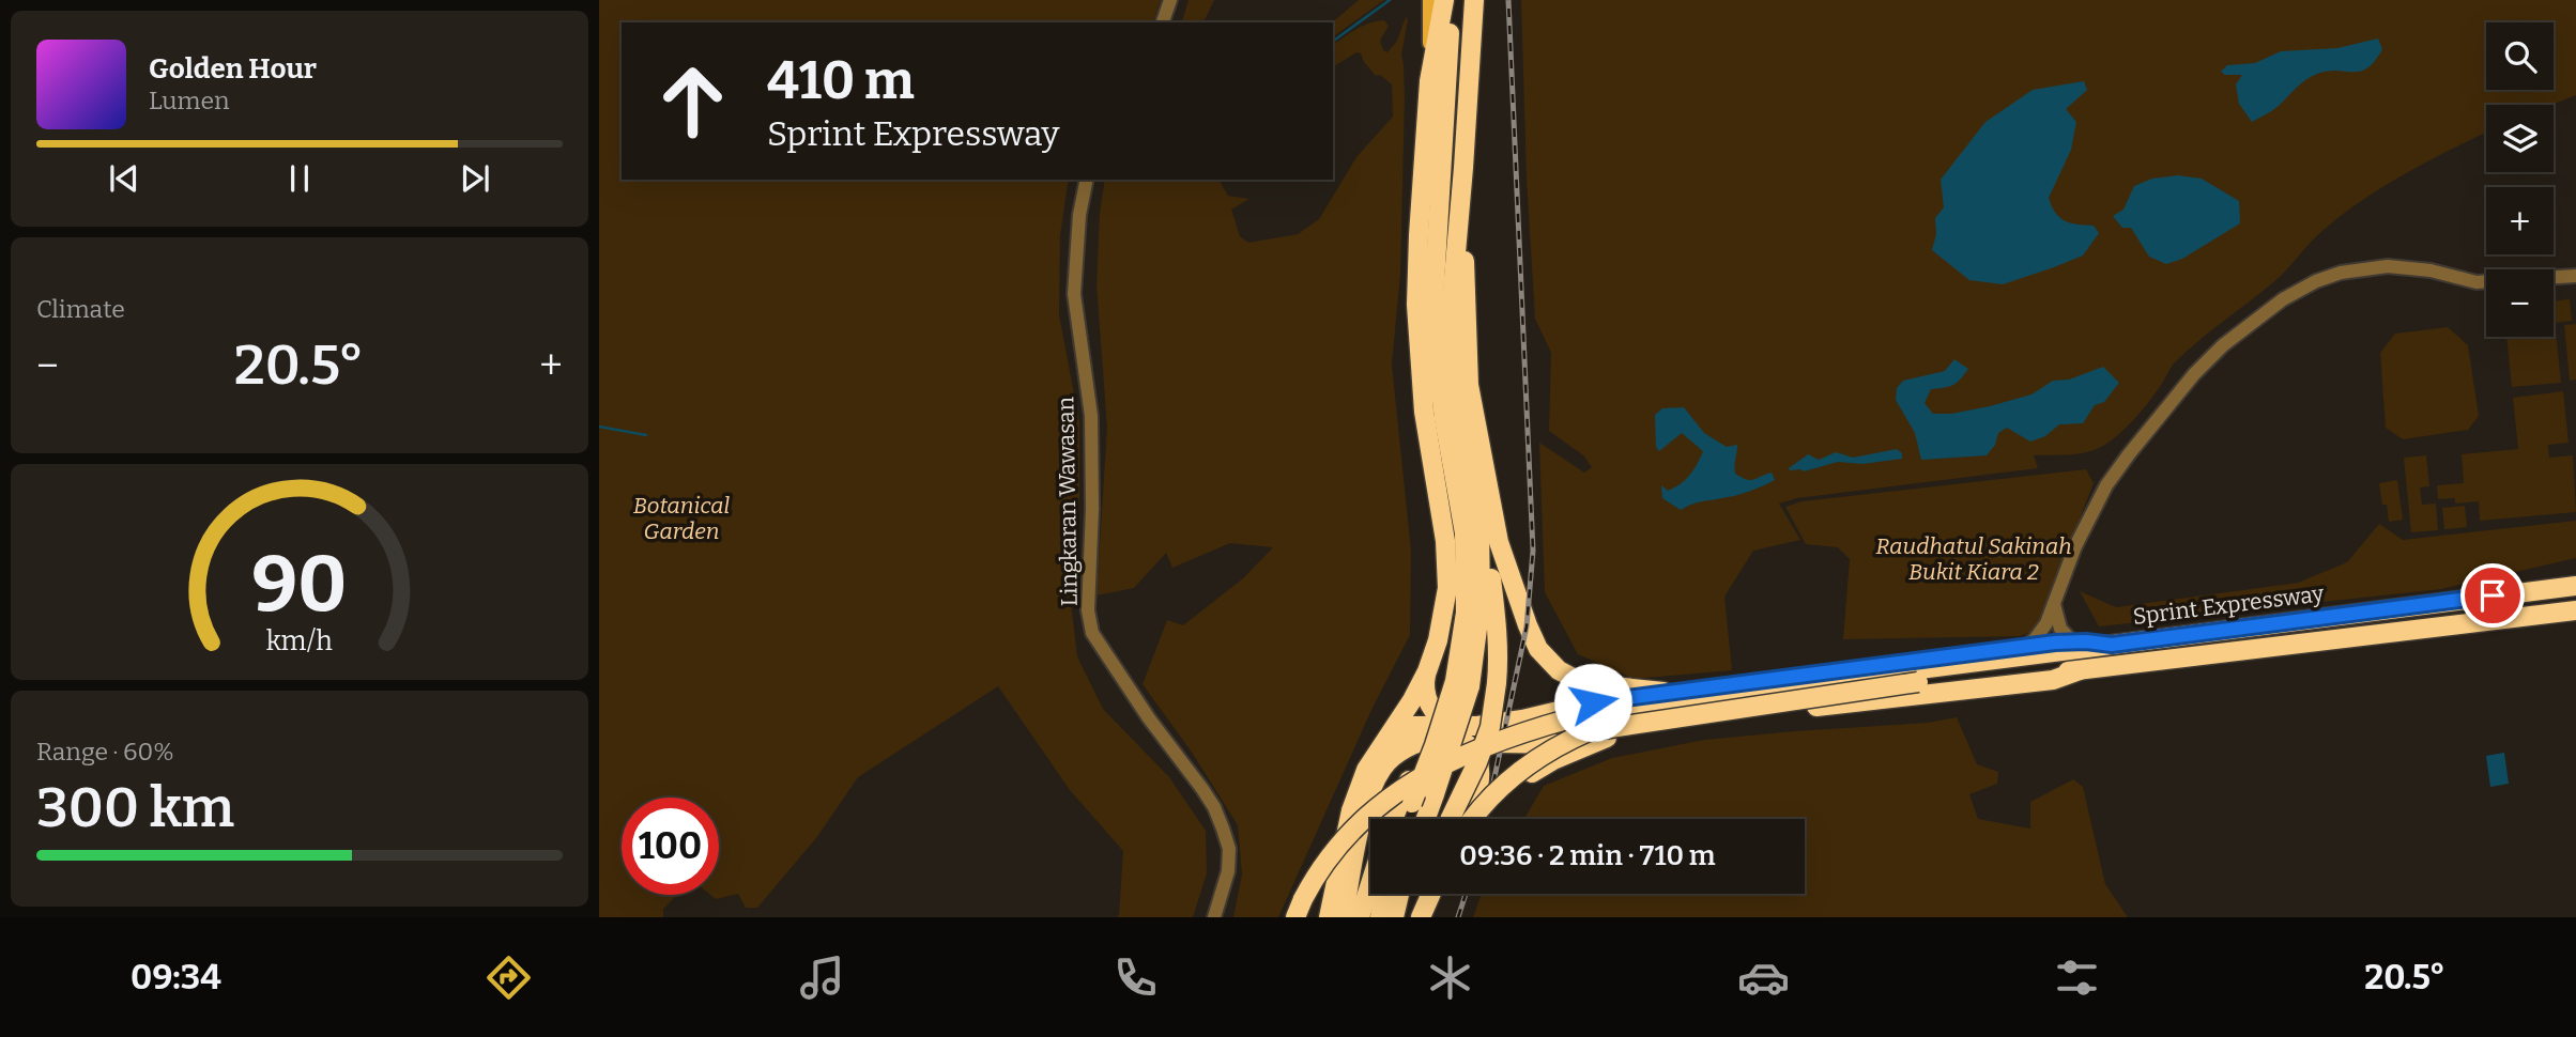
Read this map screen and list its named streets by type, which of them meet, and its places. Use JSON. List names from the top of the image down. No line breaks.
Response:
{"streets":{"highway":["Sprint Expressway"],"street":["Lingkaran Wawasan"]},"parks":["Botanical Garden","Raudhatul Sakinah Bukit Kiara 2"],"page":{"map_buttons":["+","−"],"turn":["410 m","Sprint Expressway"],"song":["Golden Hour","Lumen"],"tile":["Climate",["Range · 60%","300 km"]],"heat":["−","20.5°","+"],"limit":"100","trip":"09:36 · 2 min · 710 m","tabs":["09:34","20.5°"],"gauge":["90","km/h"]}}
